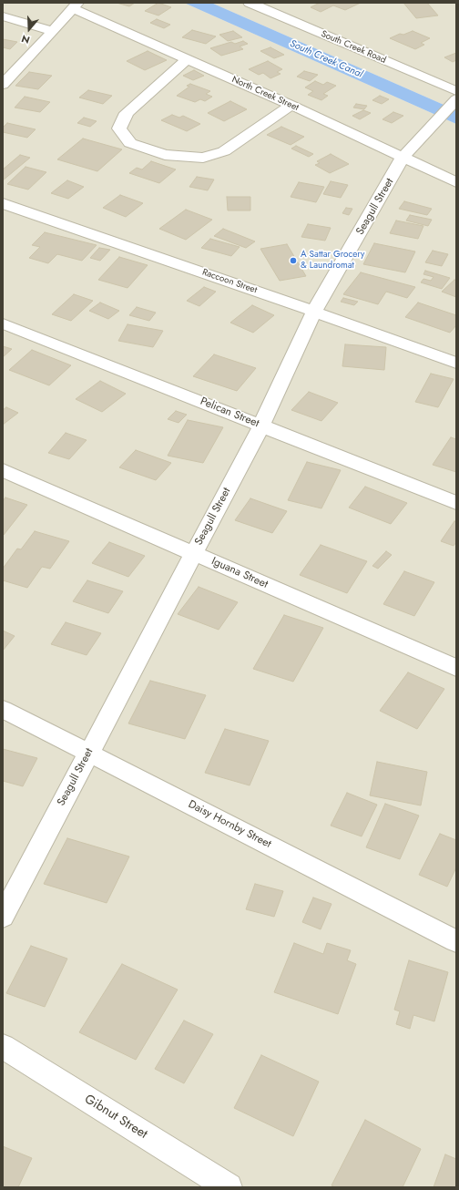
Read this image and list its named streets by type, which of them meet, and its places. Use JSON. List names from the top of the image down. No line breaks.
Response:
{"streets":{"street":["South Creek Road","North Creek Street","Seagull Street","Raccoon Street","Pelican Street","Iguana Street","Daisy Hornby Street","Gibnut Street"]},"crossings":[["South Creek Road","Seagull Street"],["North Creek Street","Seagull Street"],["Seagull Street","Raccoon Street"],["Seagull Street","Pelican Street"],["Seagull Street","Iguana Street"],["Seagull Street","Daisy Hornby Street"]],"water":["South Creek Canal"],"places":["A Sattar Grocery & Laundromat"],"north":"bottom"}
